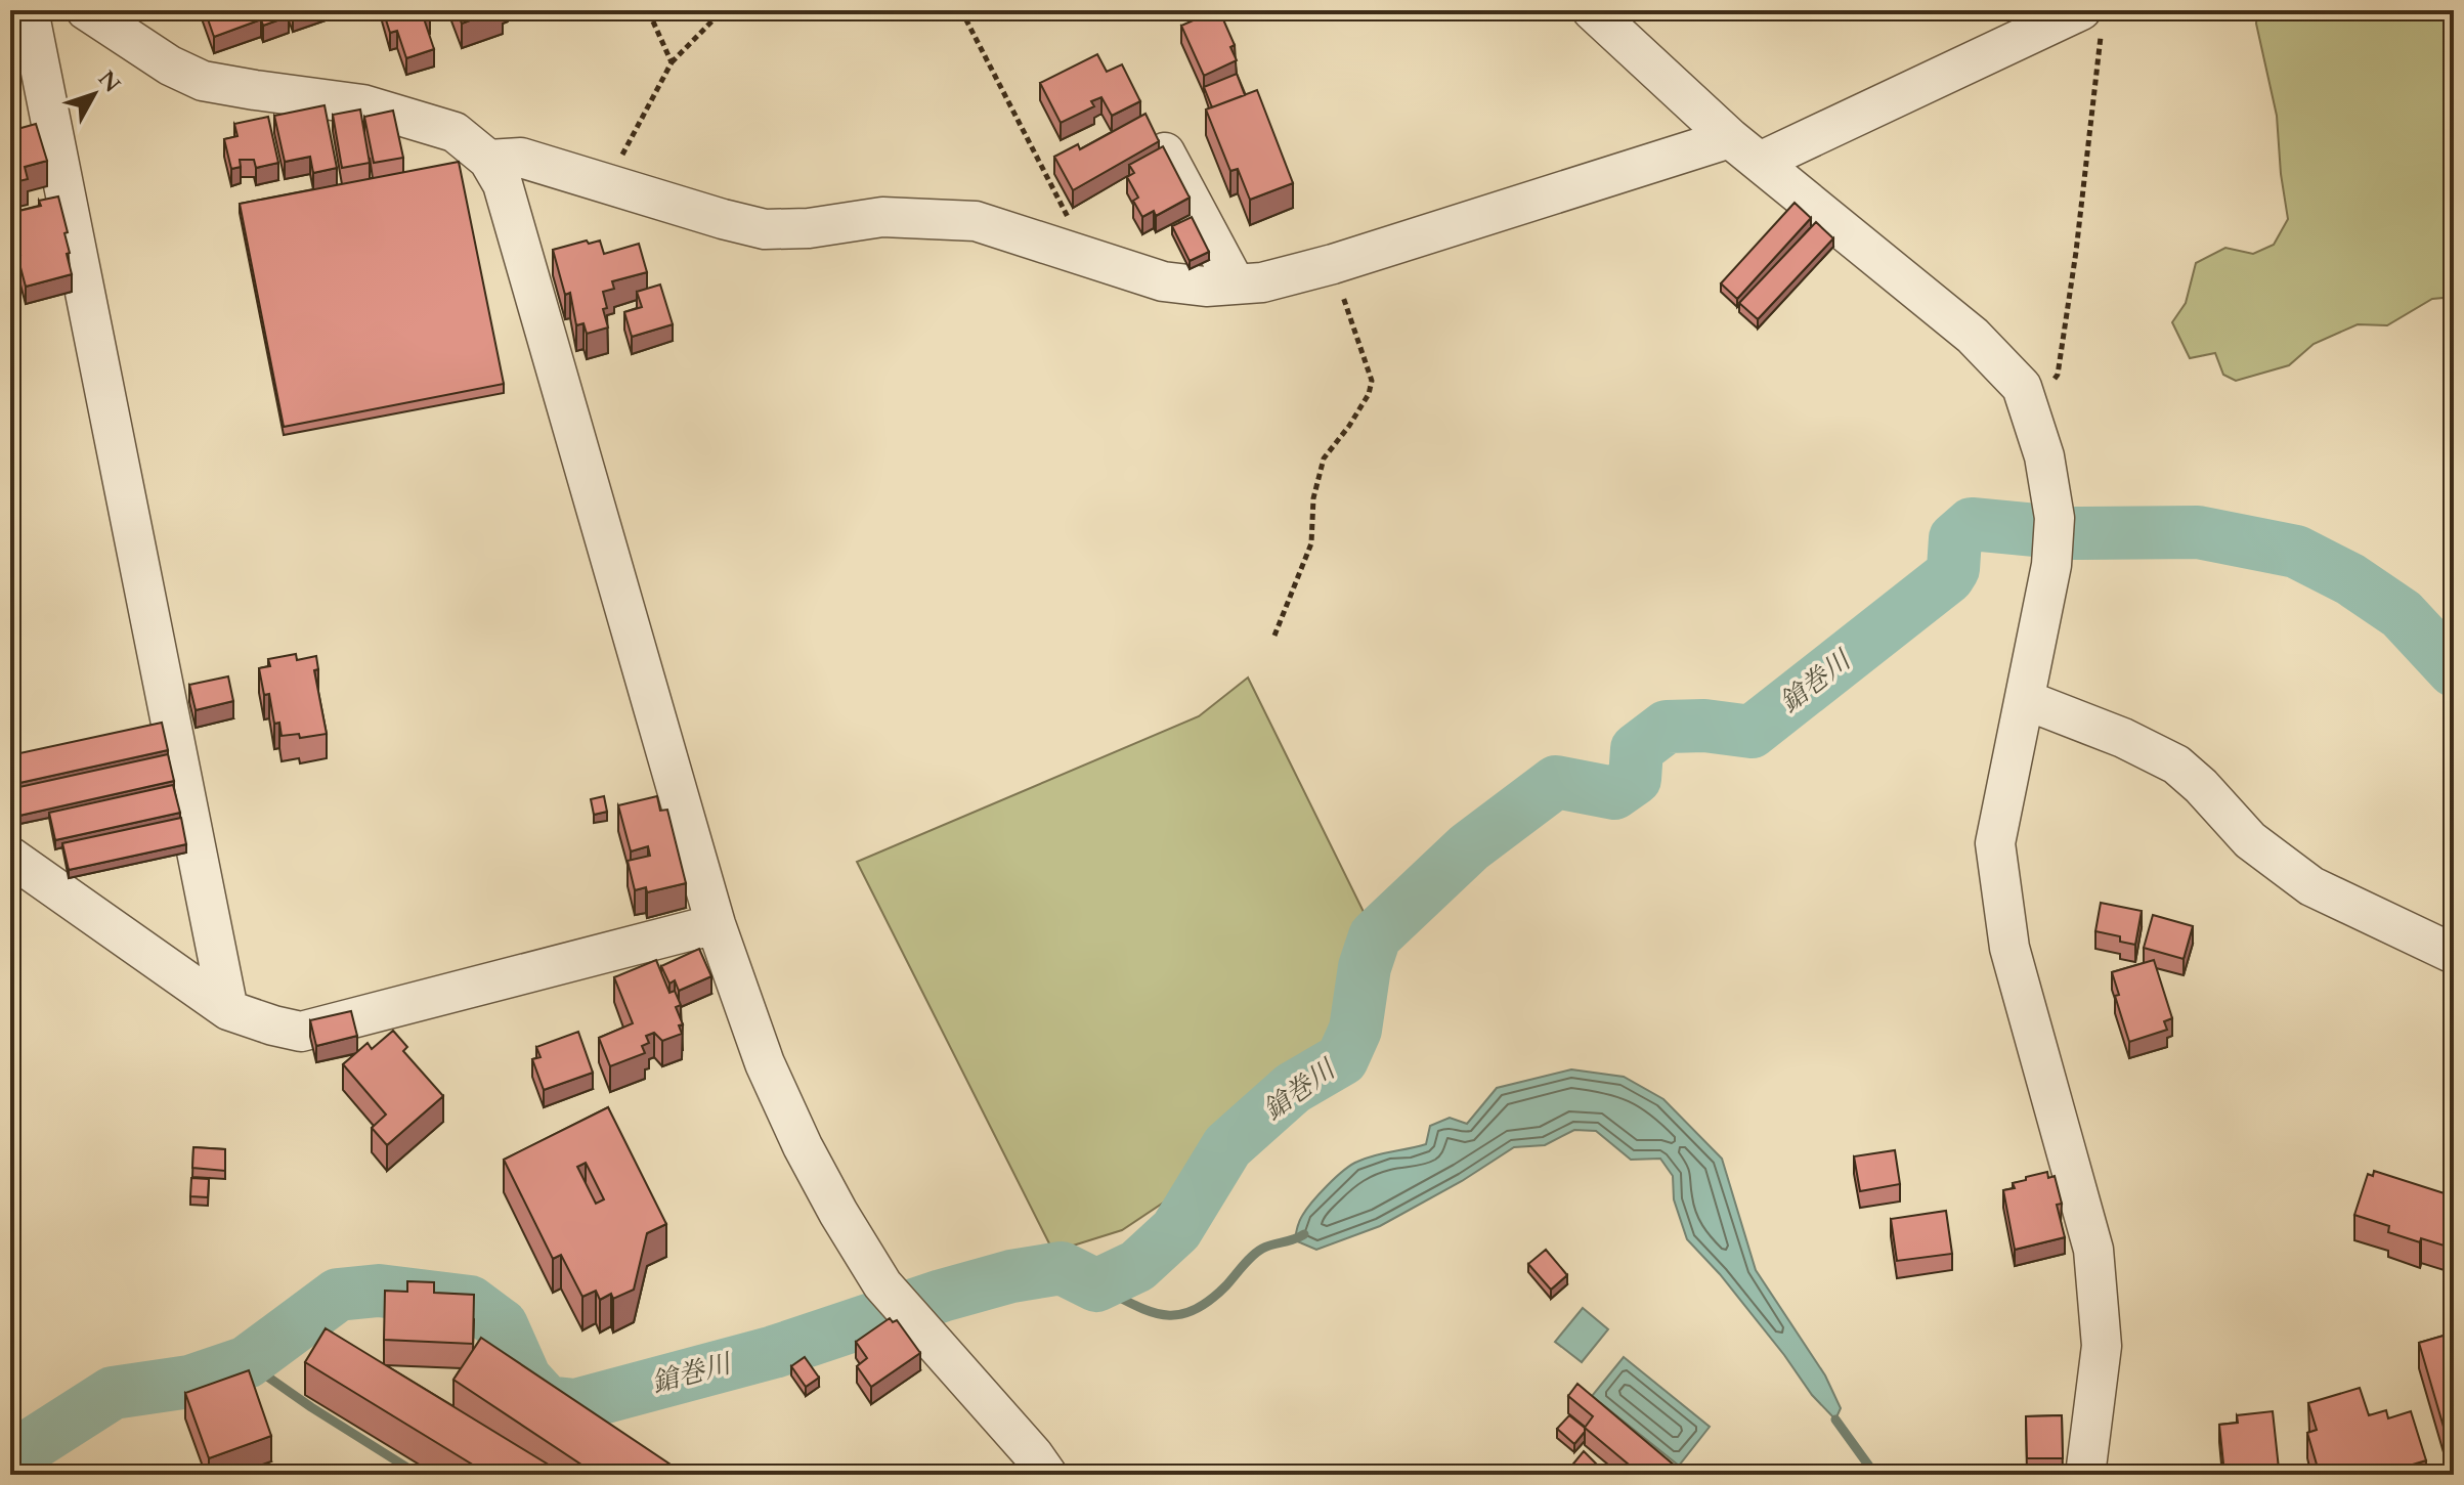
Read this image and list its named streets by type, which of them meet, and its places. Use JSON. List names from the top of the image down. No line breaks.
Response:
{"water":["鎗巻川"],"north":"top right"}
